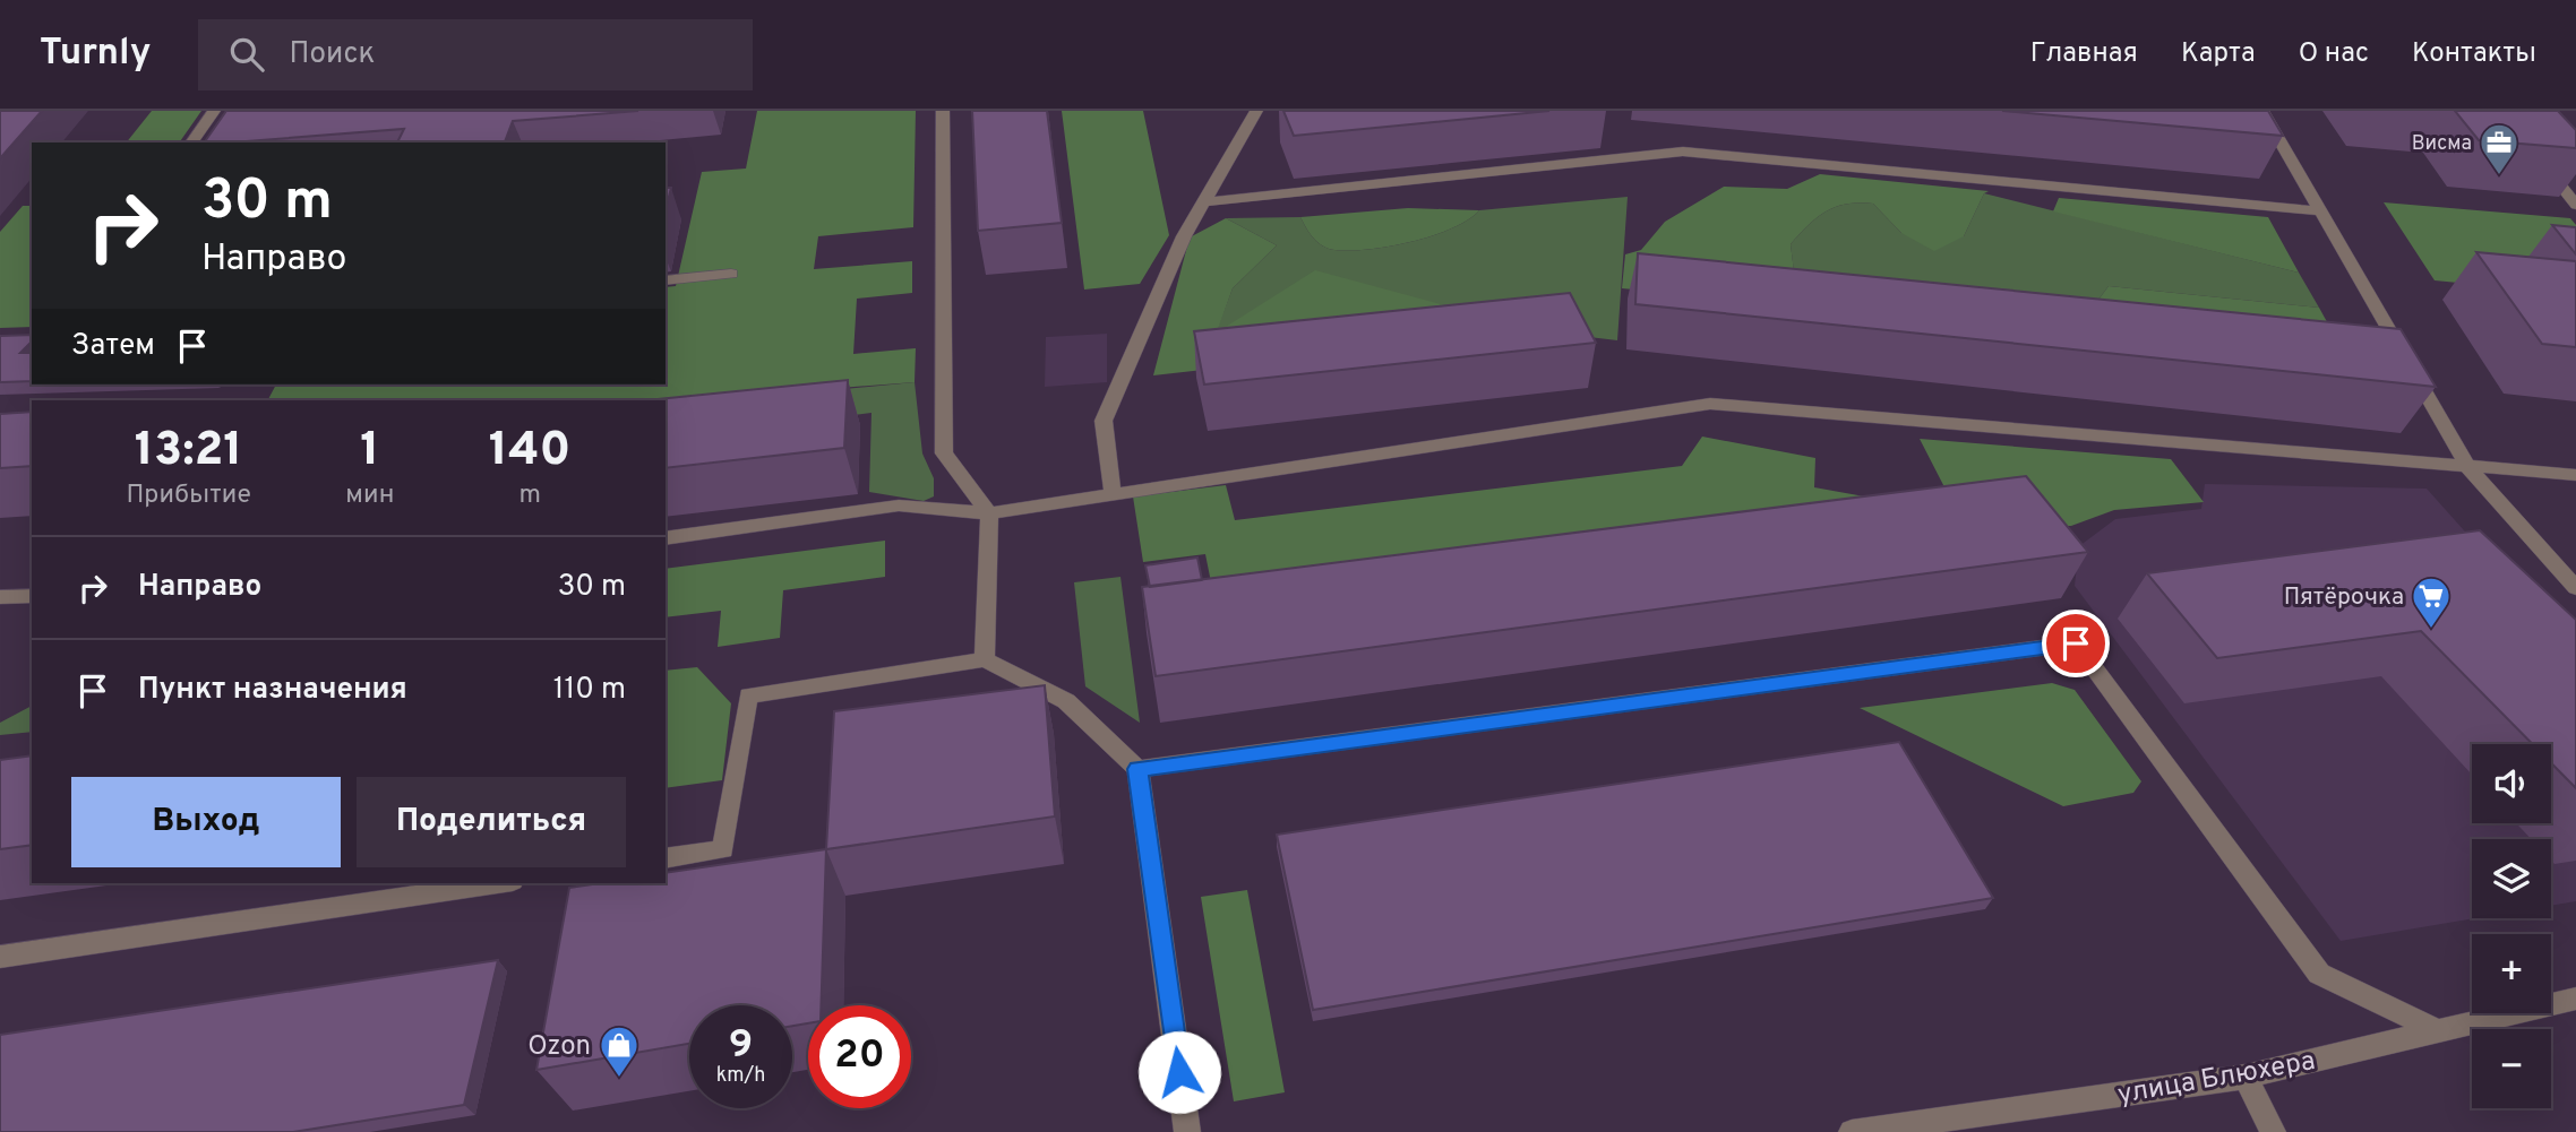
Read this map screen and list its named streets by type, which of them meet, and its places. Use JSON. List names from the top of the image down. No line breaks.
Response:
{"streets":{"street":["улица Блюхера"]},"places":{"office":["Висма"],"supermarket":["Пятёрочка"],"shop":["Ozon"]},"page":{"header":"Turnly","search":"Поиск","nav":["Главная","Карта","О нас","Контакты"],"turn":["30 m","Направо"],"then":"Затем","eta":["13:21","Прибытие","1","мин","140","m"],"list":[{"name":"Направо","value":"30 m"},{"name":"Пункт назначения","value":"110 m"}],"map_buttons":["+","−"],"buttons":["Выход","Поделиться"],"speed":"9 km/h","limit":"20"}}
